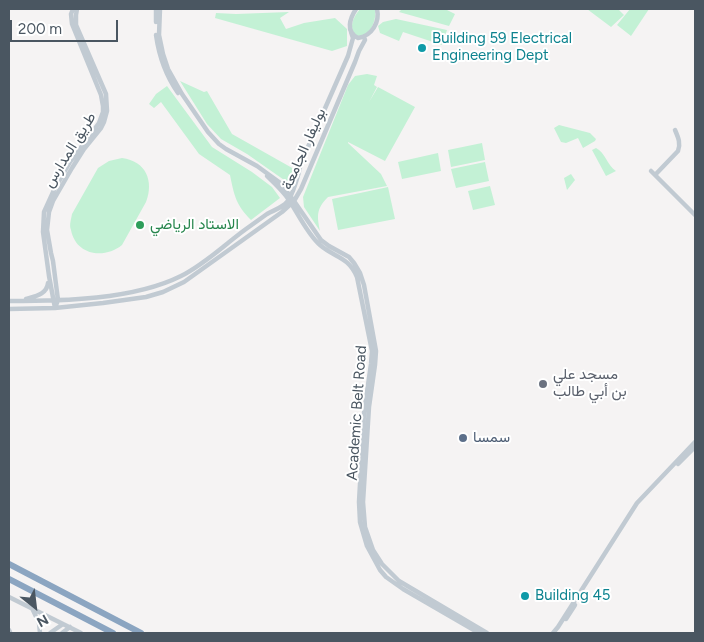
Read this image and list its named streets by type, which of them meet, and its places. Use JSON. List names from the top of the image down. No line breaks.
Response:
{"streets":{"street":["بوليفار الجامعة","طريق المدارس","Academic Belt Road"]},"crossings":[["بوليفار الجامعة","طريق المدارس"],["بوليفار الجامعة","Academic Belt Road"]],"places":["Building 59 Electrical Engineering Dept","الاستاد الرياضي","مسجد علي بن أبي طالب","سمسا","Building 45"],"scale_bar":"200 m","north":"bottom right"}
